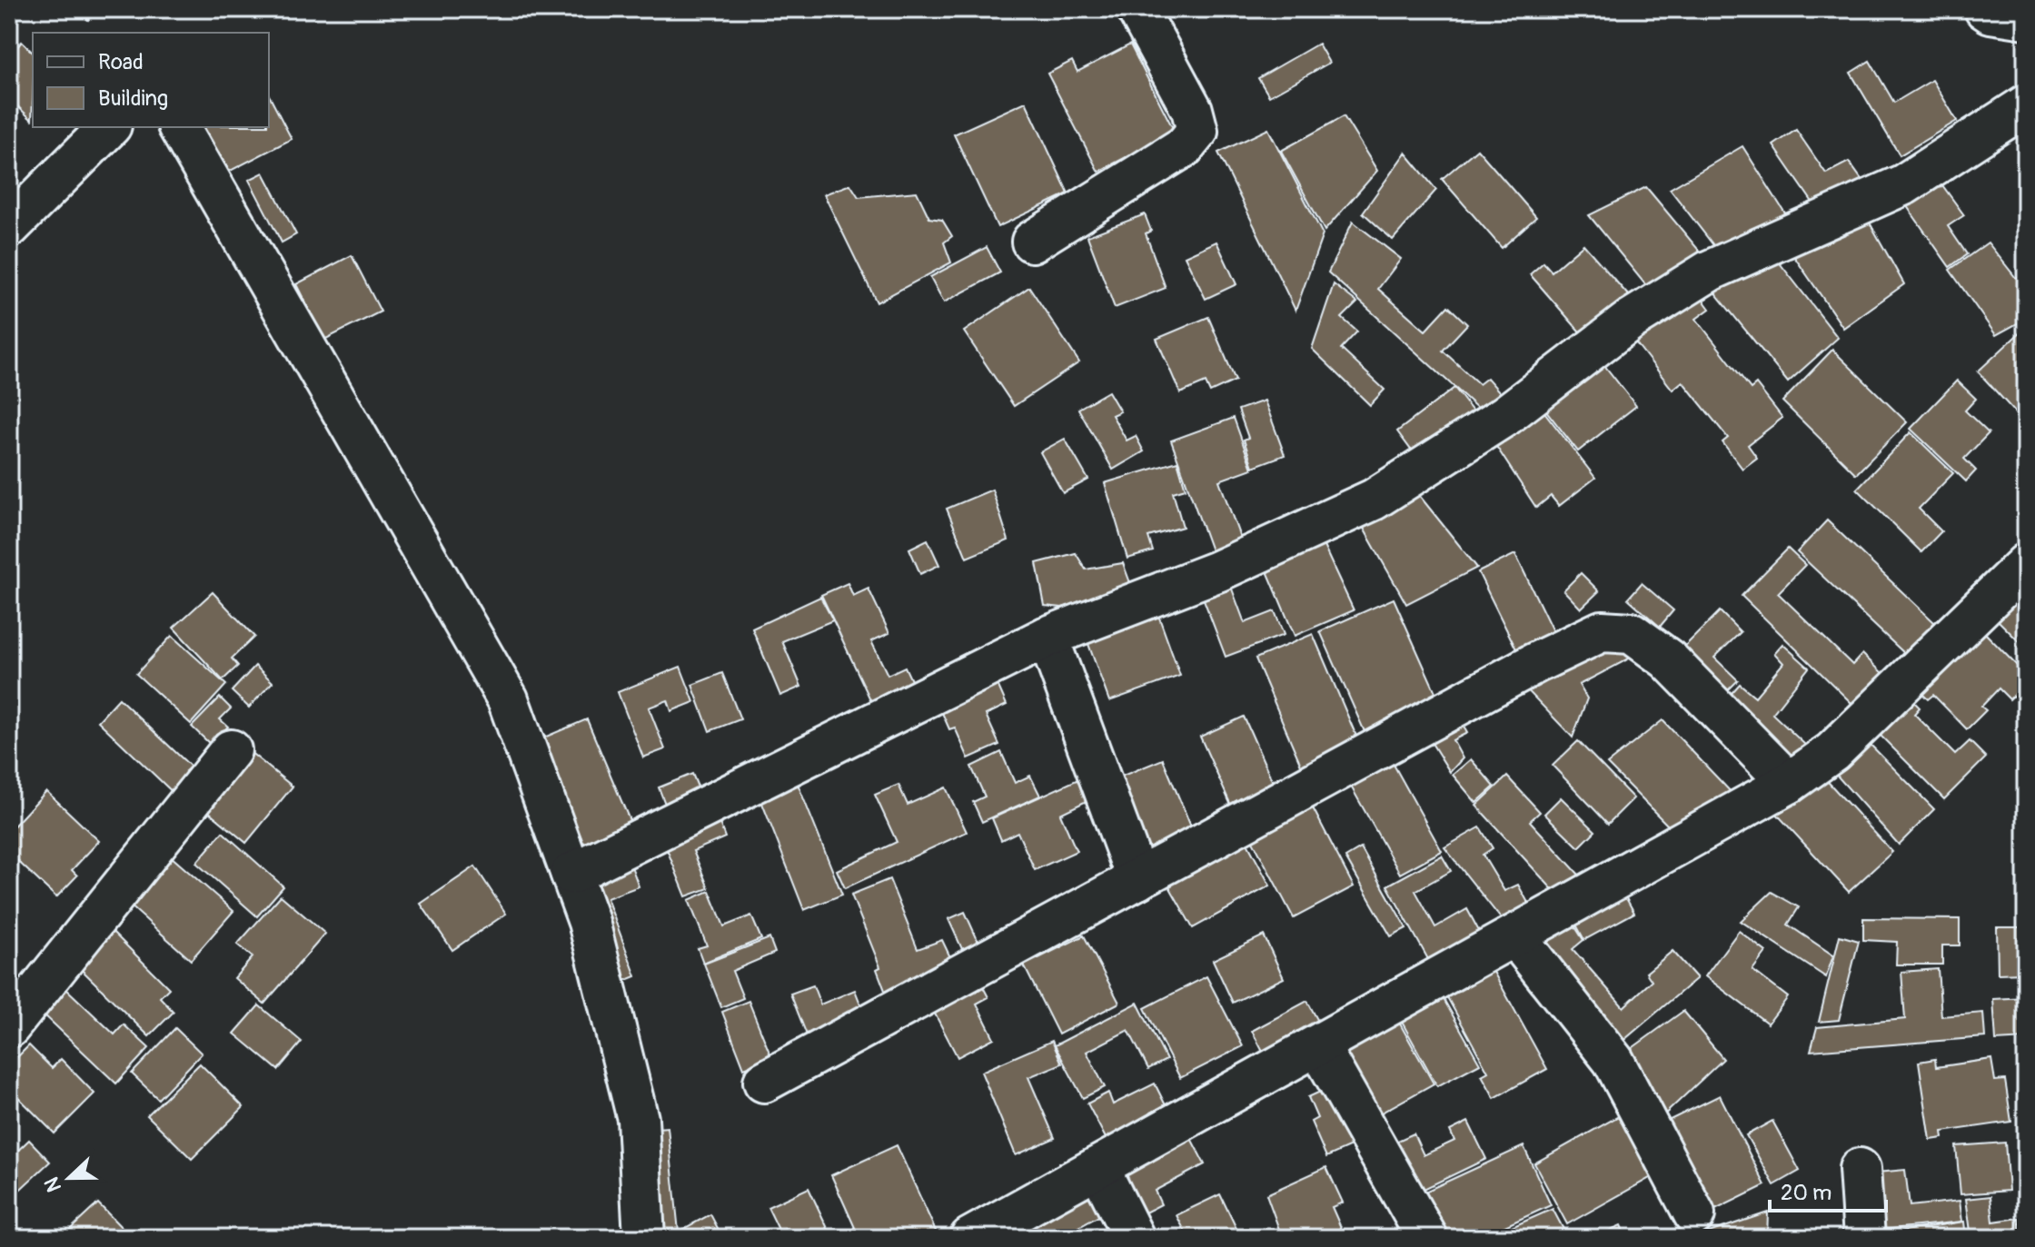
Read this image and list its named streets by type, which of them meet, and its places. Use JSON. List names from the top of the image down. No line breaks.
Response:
{"legend":["Road","Building"],"scale_bar":"20 m","north":"left"}
